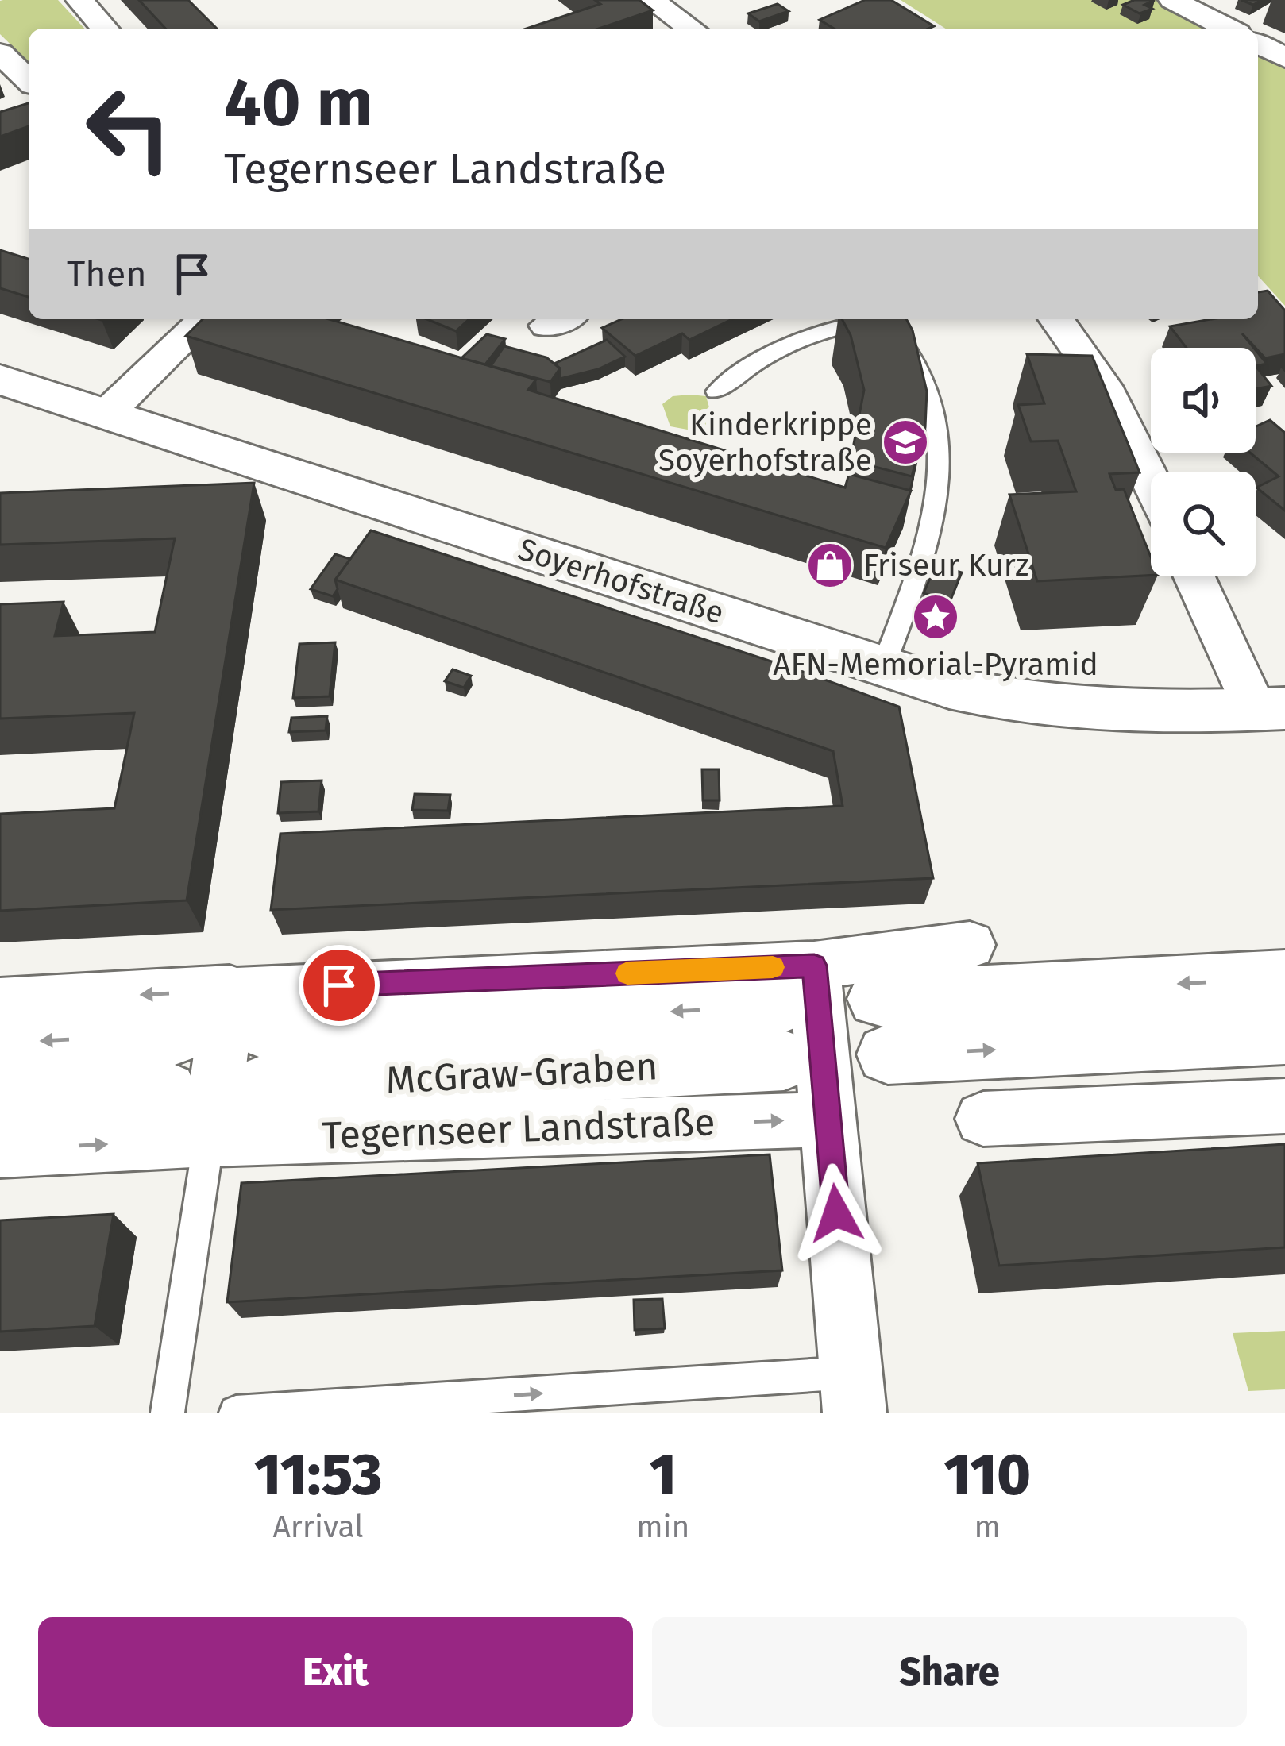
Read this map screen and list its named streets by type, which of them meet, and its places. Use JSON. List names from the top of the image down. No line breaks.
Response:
{"streets":{"main road":["Soyerhofstraße","McGraw-Graben"],"street":["Tegernseer Landstraße"]},"places":{"school or university":["Kinderkrippe Soyerhofstraße"],"shop":["Friseur Kurz"],"place":["AFN-Memorial-Pyramid"]},"page":{"turn":["40 m","Tegernseer Landstraße"],"then":"Then","eta":["11:53","Arrival","1","min","110","m"],"buttons":["Exit","Share"]}}
